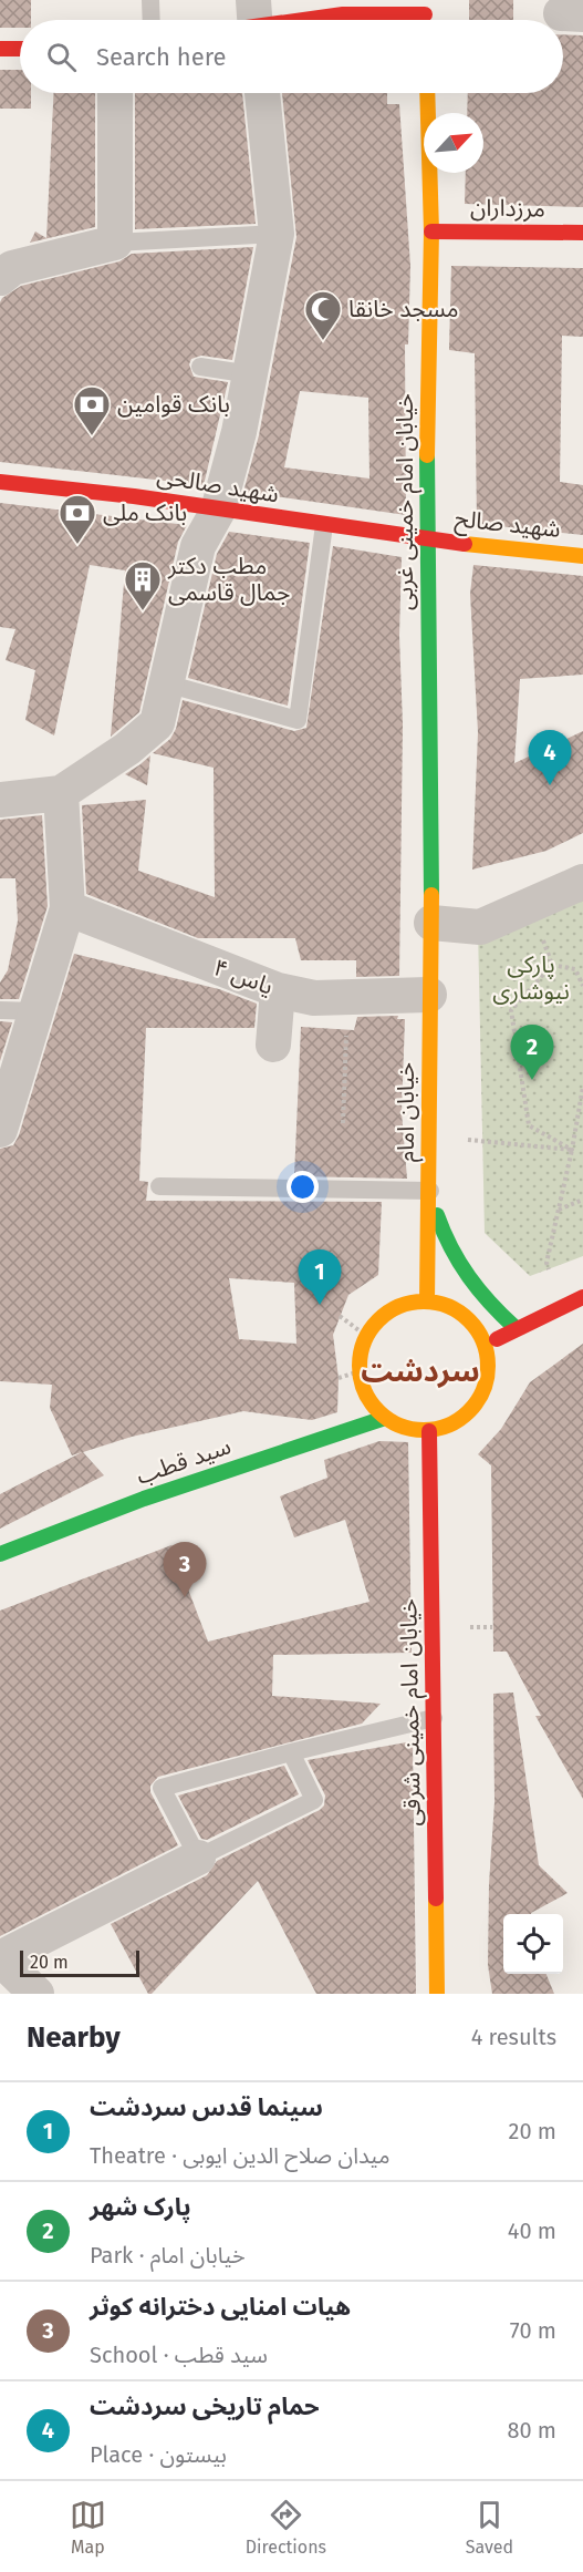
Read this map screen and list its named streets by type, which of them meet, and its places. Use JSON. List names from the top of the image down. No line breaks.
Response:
{"streets":{"main road":["مرزداران","شهید صالحی","خیابان امام خمینی غربی","شهید صالح","خیابان امام","سید قطب","خیابان امام خمینی شرقی"],"street":["یاس ۴"]},"crossings":[["مرزداران","خیابان امام خمینی غربی"],["شهید صالحی","خیابان امام خمینی غربی"],["شهید صالحی","شهید صالح"],["خیابان امام خمینی غربی","شهید صالح"],["خیابان امام خمینی غربی","خیابان امام"],["یاس ۴","خیابان امام"],["خیابان امام","سید قطب"],["خیابان امام","خیابان امام خمینی شرقی"],["سید قطب","خیابان امام خمینی شرقی"]],"districts":["سردشت"],"parks":["پارکی نیوشاری"],"places":{"mosque":["مسجد خانقا"],"bank":["بانک قوامین","بانک ملی"],"building":["مطب دکتر جمال قاسمی"]},"scale_bar":"20 m","north":"top right","page":{"search":"Search here","pins":["4","2","1","3"],"scale":"20 m","heading":["Nearby","4 results"],"list":[{"mark":"1","name":"سینما قدس سردشت","note":"Theatre · میدان صلاح الدین ایوبی","value":"20 m"},{"mark":"2","name":"پارک شهر","note":"Park · خیابان امام","value":"40 m"},{"mark":"3","name":"هیات امنایی دخترانه کوثر","note":"School · سید قطب","value":"70 m"},{"mark":"4","name":"حمام تاریخی سردشت","note":"Place · بیستون","value":"80 m"}],"nav":["Map","Directions","Saved"]}}
